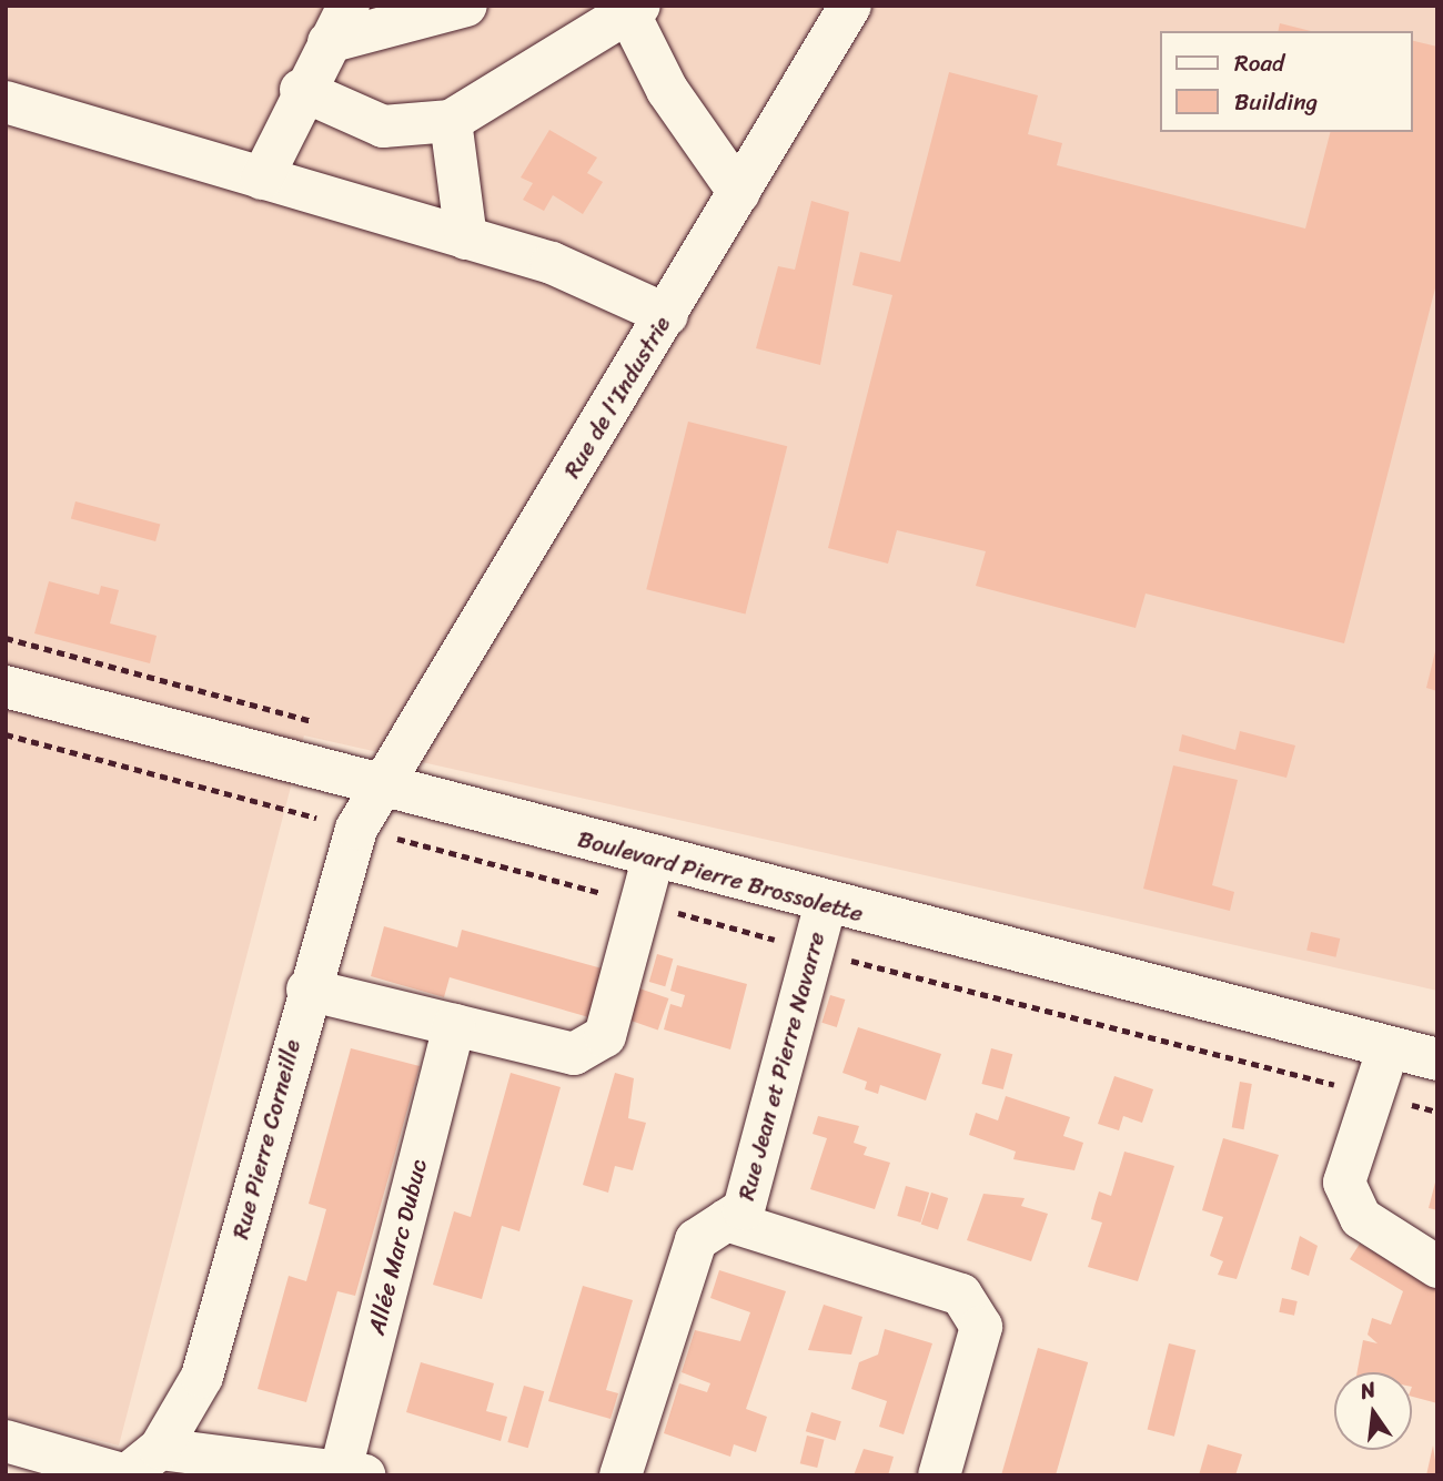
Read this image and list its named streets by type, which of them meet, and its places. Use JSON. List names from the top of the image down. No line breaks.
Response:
{"streets":{"street":["Rue de l'Industrie","Boulevard Pierre Brossolette","Rue Jean et Pierre Navarre","Rue Pierre Corneille","Allée Marc Dubuc"]},"crossings":[["Rue de l'Industrie","Boulevard Pierre Brossolette"],["Rue de l'Industrie","Rue Pierre Corneille"],["Boulevard Pierre Brossolette","Rue Jean et Pierre Navarre"],["Boulevard Pierre Brossolette","Rue Pierre Corneille"]],"legend":["Road","Building"],"north":"top"}
